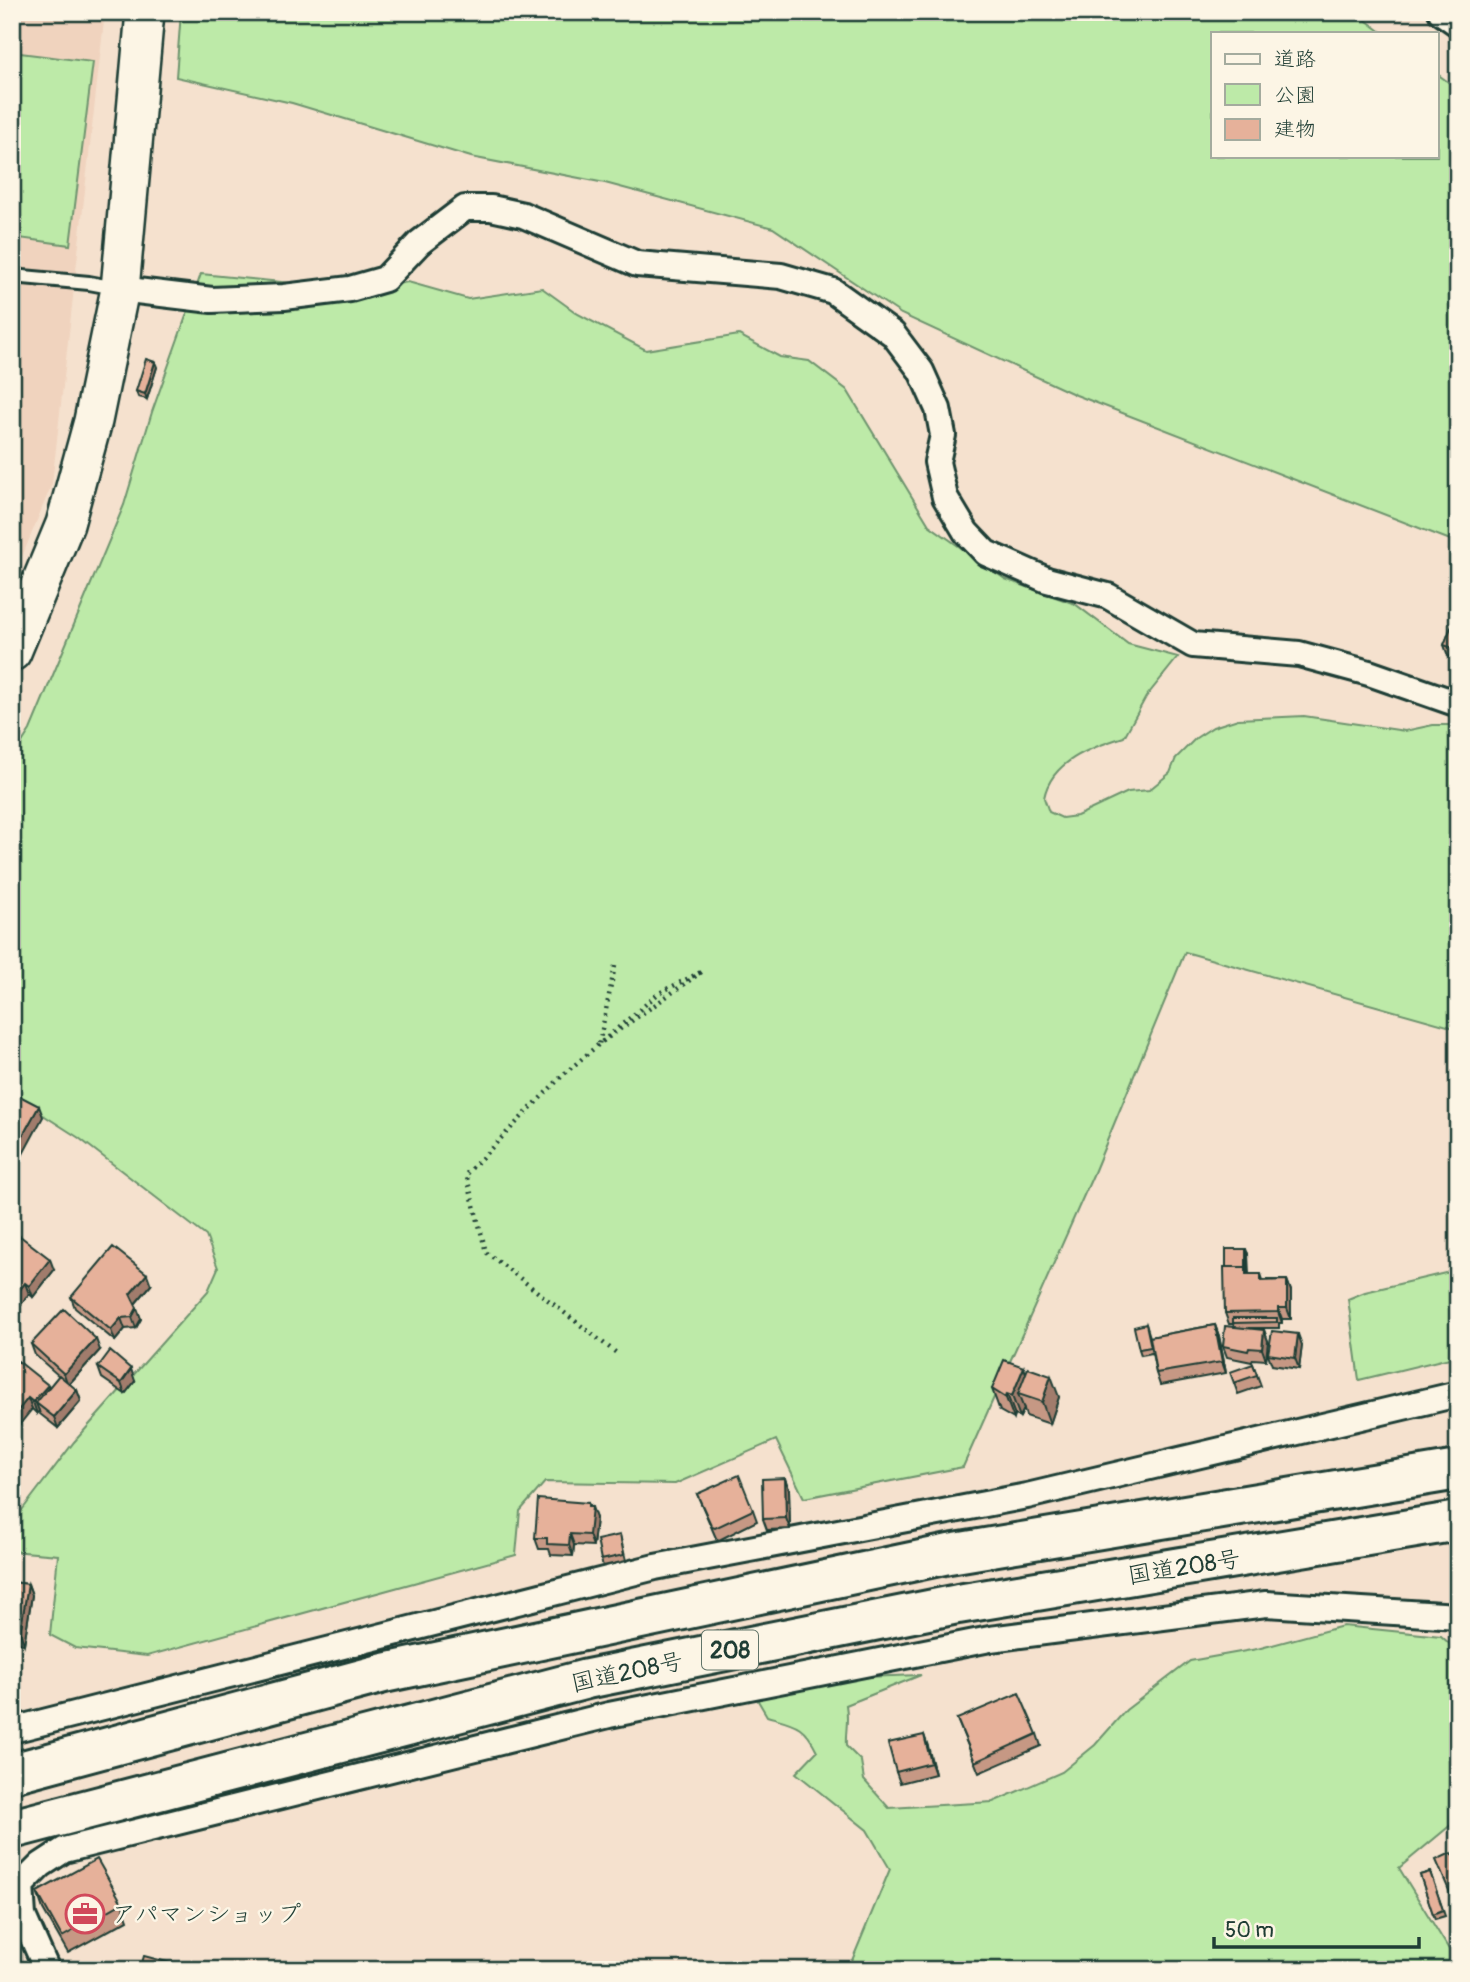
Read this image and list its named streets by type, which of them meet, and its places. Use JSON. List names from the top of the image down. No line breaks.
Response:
{"streets":{"highway":["国道208号","208"]},"places":{"office":["アパマンショップ"]},"legend":["道路","公園","建物"],"scale_bar":"50 m"}
